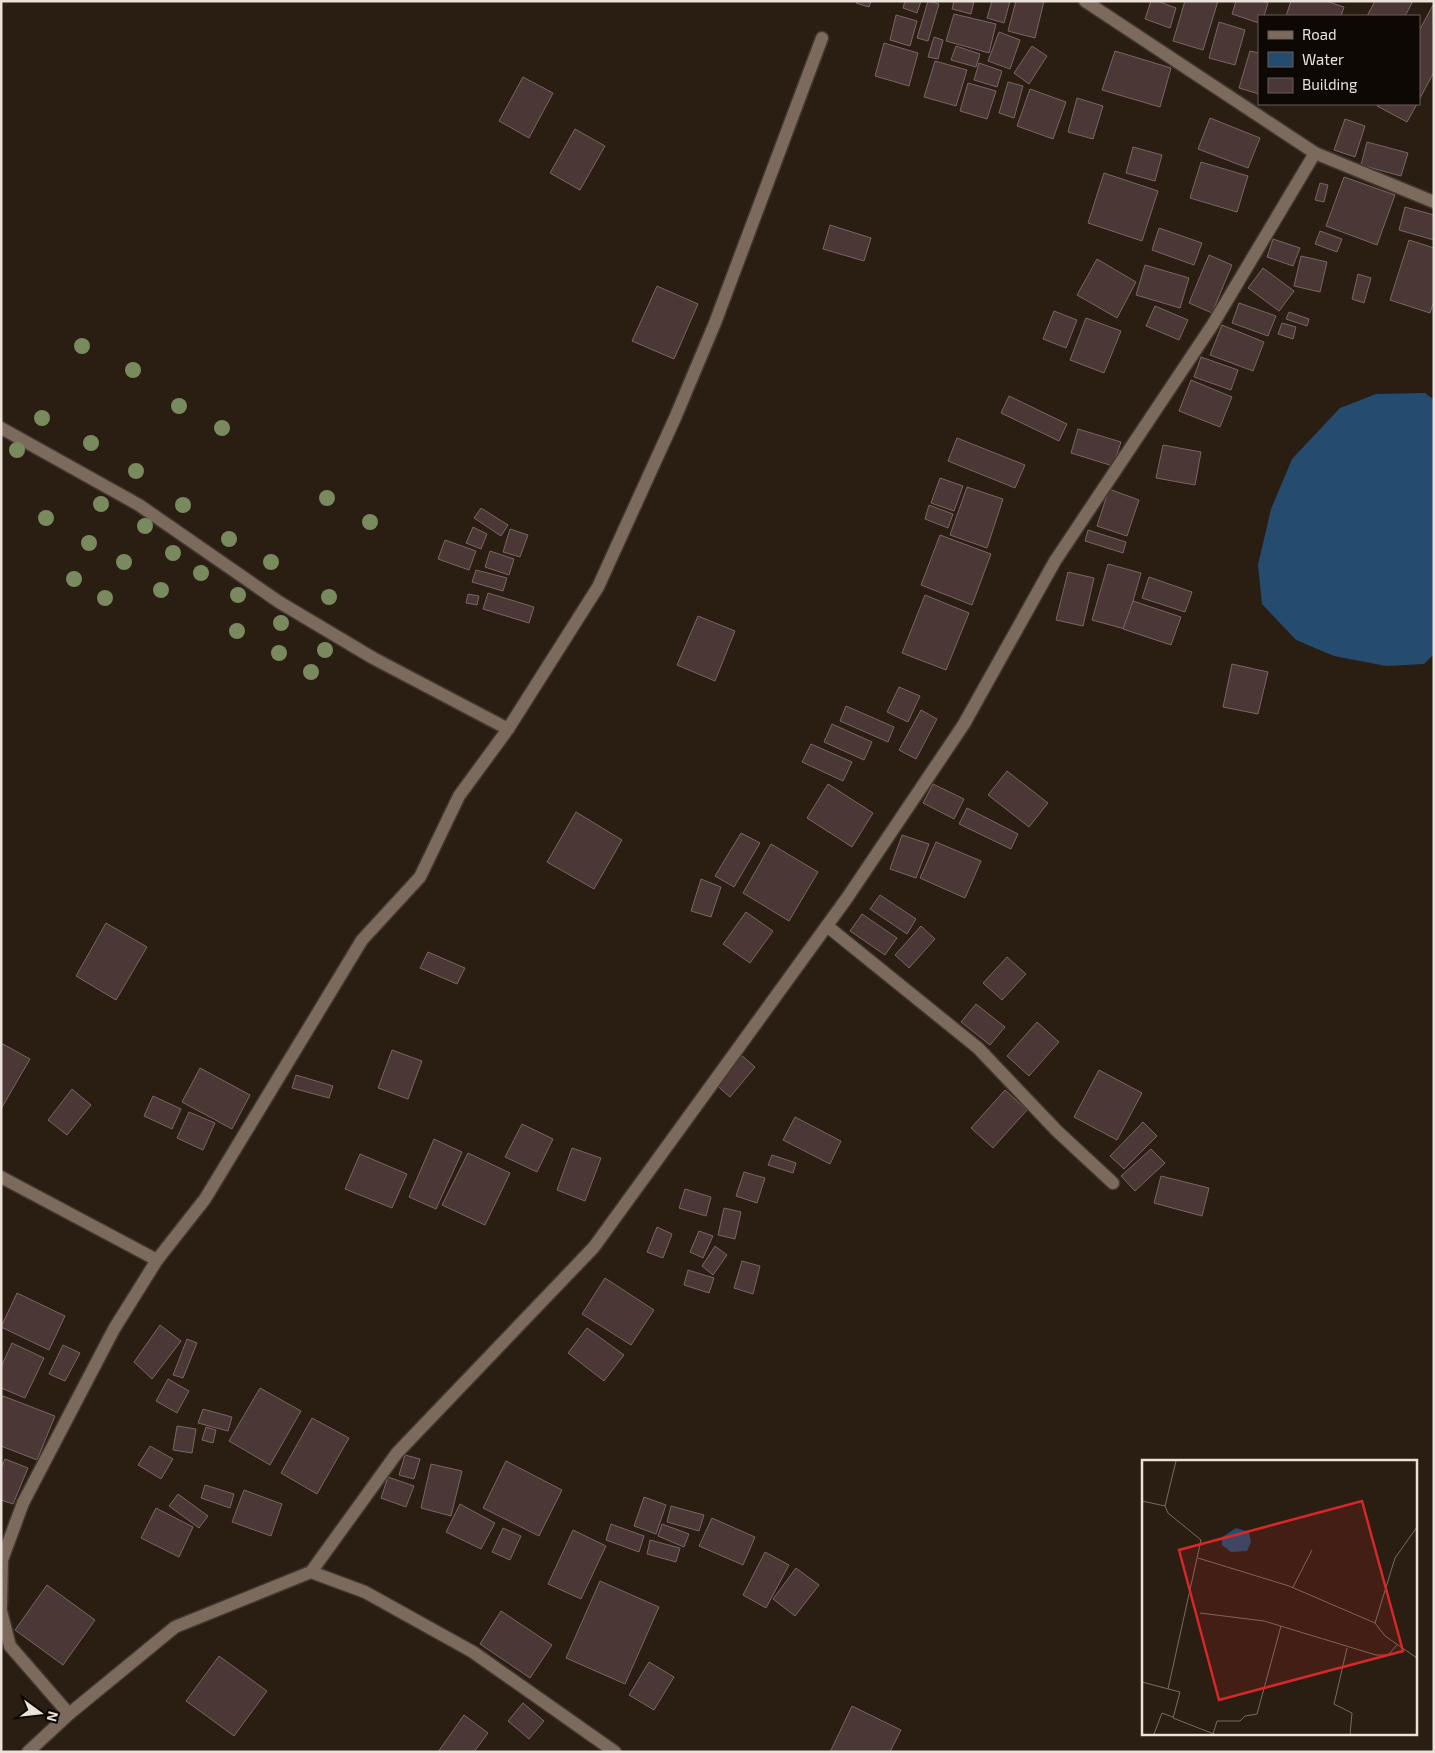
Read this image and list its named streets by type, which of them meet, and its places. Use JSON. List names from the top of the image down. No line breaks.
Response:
{"legend":["Road","Water","Building"],"north":"right"}
